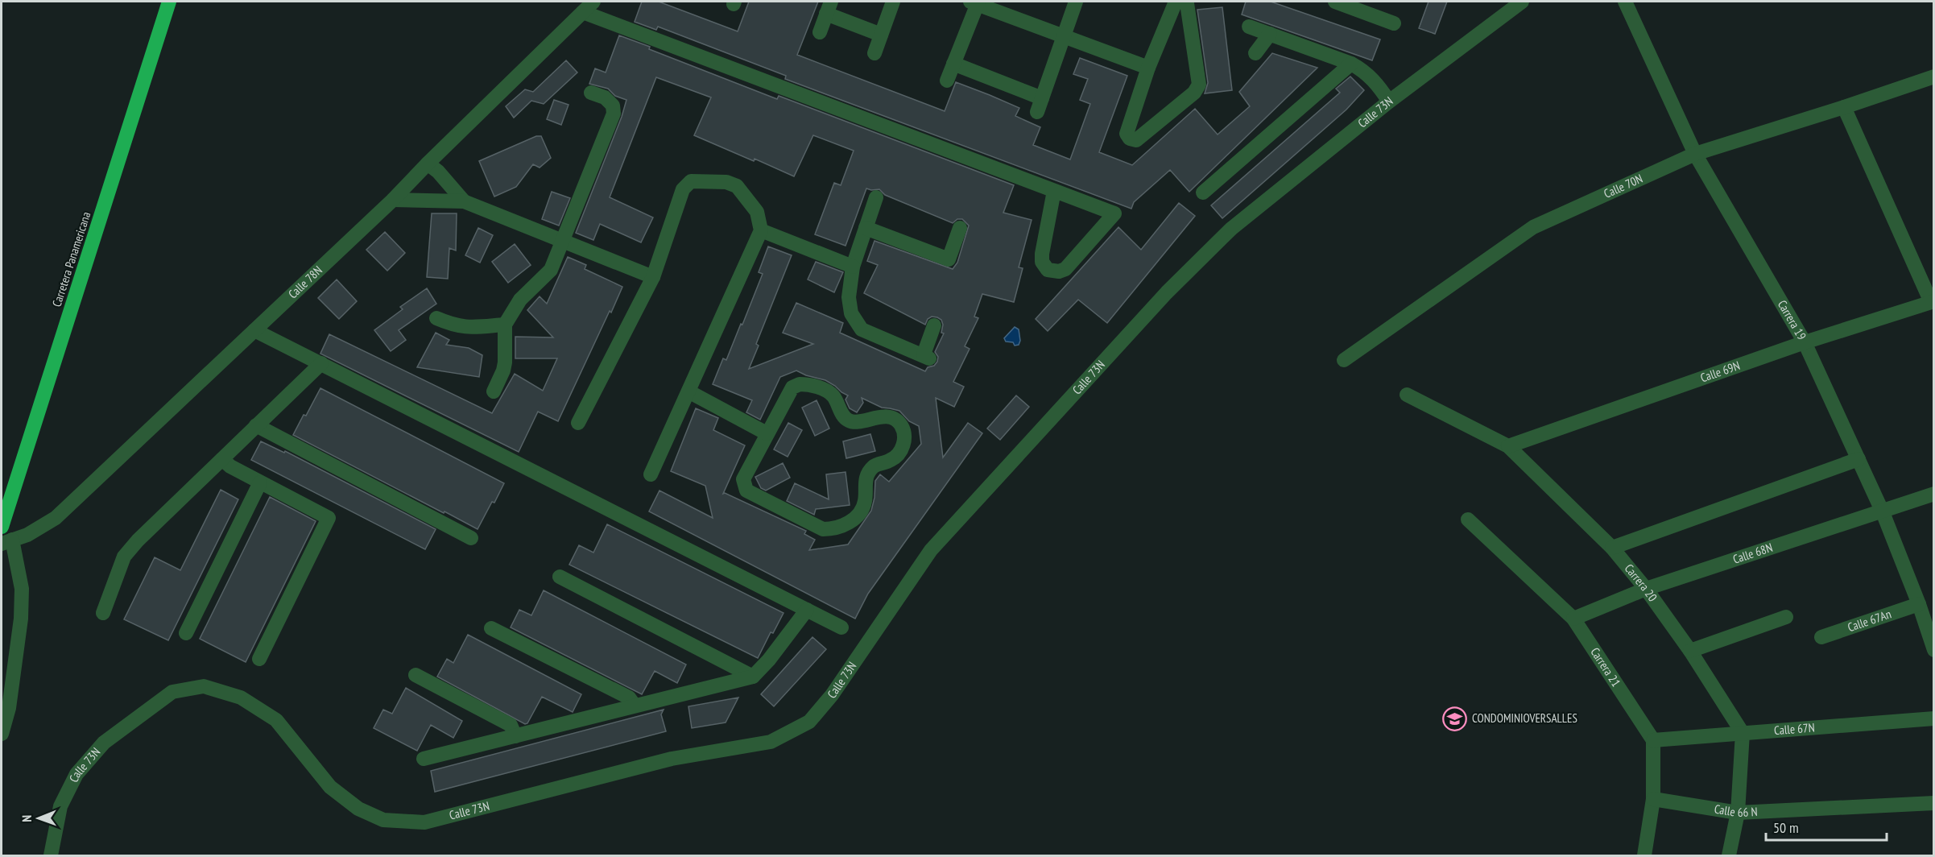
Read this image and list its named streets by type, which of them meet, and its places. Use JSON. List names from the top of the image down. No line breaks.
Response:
{"streets":{"highway":["Carretera Panamericana"],"street":["Calle 73N","Calle 70N","Calle 78N","Carrera 19","Calle 69N","Calle 68N","Carrera 20","Calle 67An","Carrera 21","Calle 67N","Calle 66 N"]},"crossings":[["Calle 70N","Carrera 19"],["Carrera 19","Calle 69N"],["Carrera 19","Calle 68N"],["Carrera 19","Calle 67An"],["Calle 69N","Carrera 20"],["Calle 68N","Carrera 20"],["Calle 68N","Carrera 21"],["Carrera 20","Calle 67N"],["Carrera 21","Calle 67N"]],"places":{"school or university":["CONDOMINIOVERSALLES"]},"scale_bar":"50 m","north":"left"}
